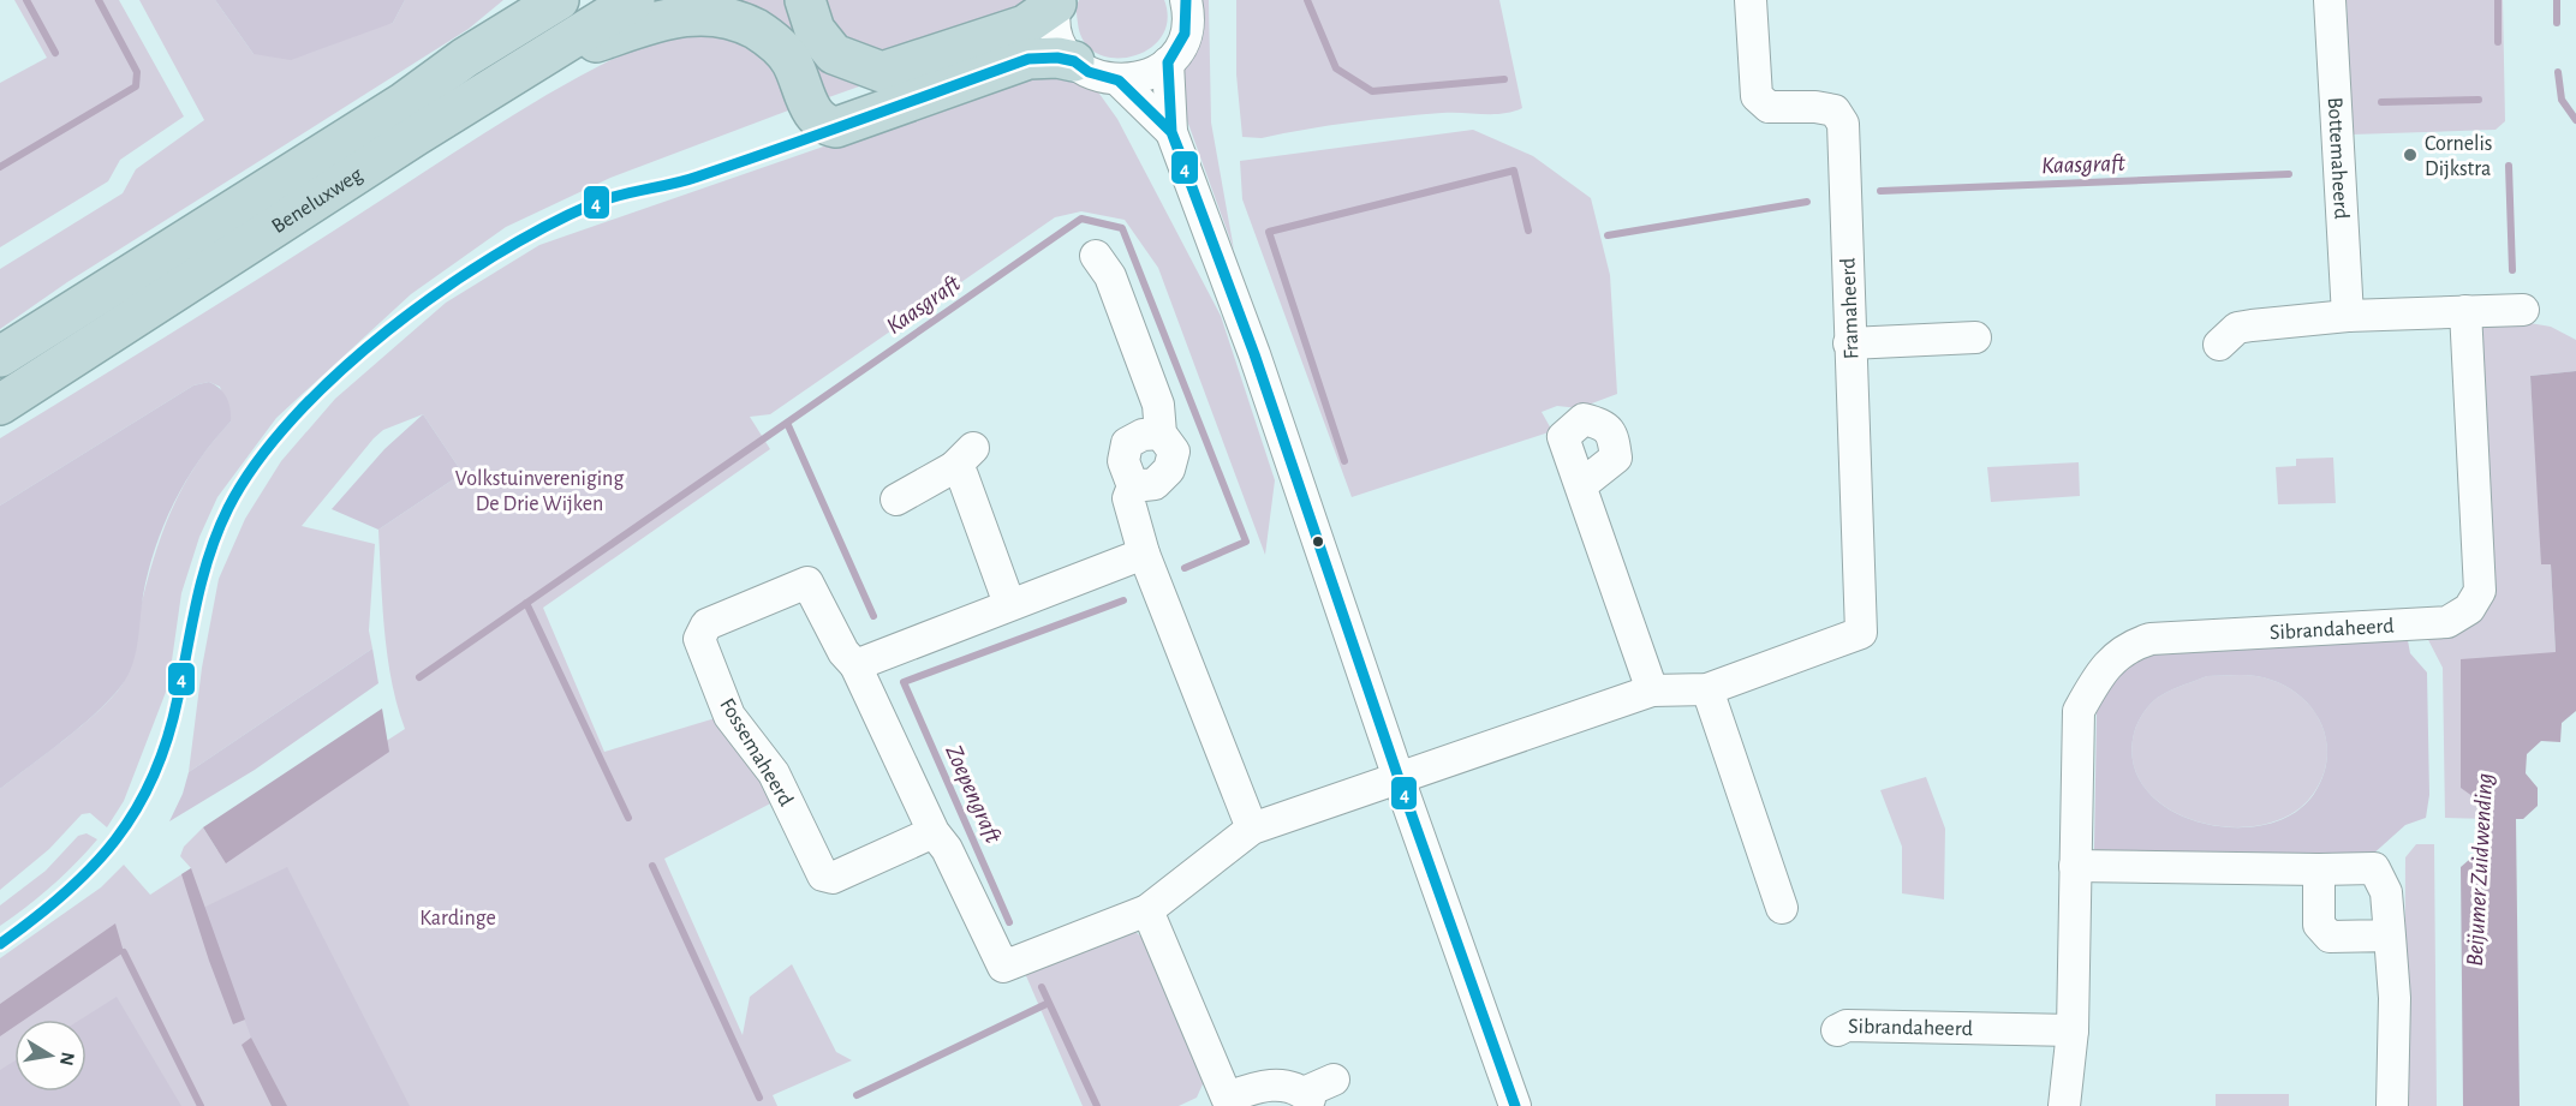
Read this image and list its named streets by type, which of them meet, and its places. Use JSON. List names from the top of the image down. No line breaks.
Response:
{"streets":{"highway":["Beneluxweg"],"street":["Bottemaheerd","Framaheerd","Sibrandaheerd","Fossemaheerd"]},"crossings":[["Framaheerd","Fossemaheerd"]],"water":["Kaasgraft","Zoepengraft","Beijumer Zuidwending"],"parks":["Volkstuinvereniging De Drie Wijken","Kardinge"],"places":["Cornelis Dijkstra"],"lines":["transit line 4"],"north":"right"}
